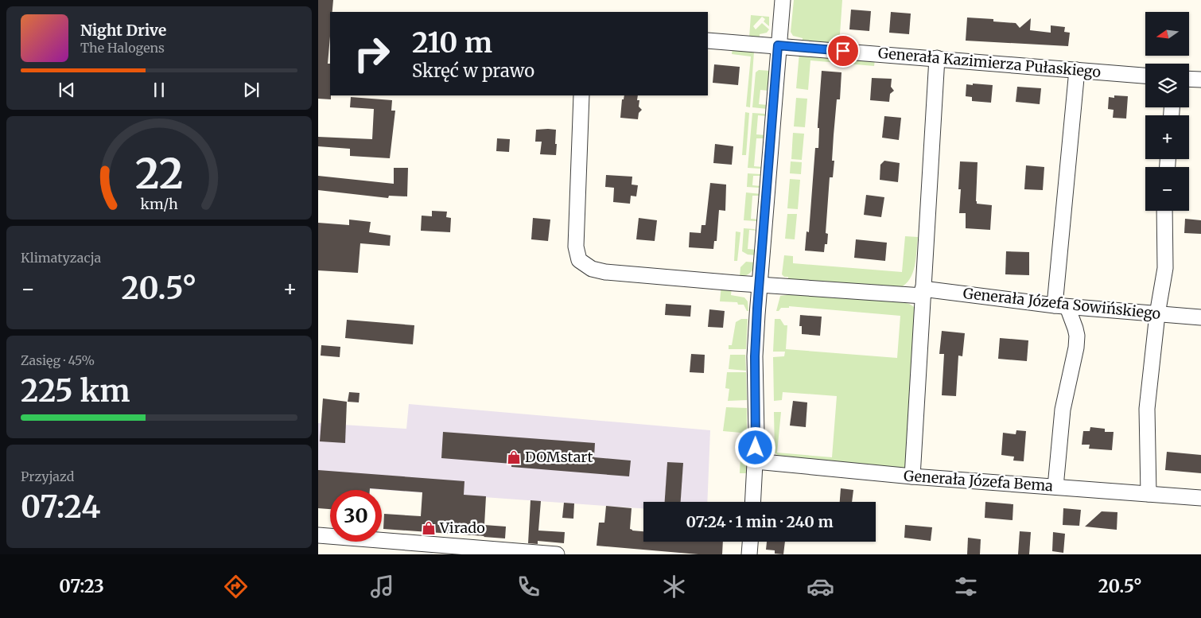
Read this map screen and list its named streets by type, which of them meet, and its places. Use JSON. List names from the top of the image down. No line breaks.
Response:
{"streets":{"street":["Generała Kazimierza Pułaskiego","Generała Józefa Sowińskiego","Generała Józefa Bema"]},"places":{"shop":["DOMstart","Virado"]},"north":"left","page":{"map_buttons":["+","−"],"turn":["210 m","Skręć w prawo"],"song":["Night Drive","The Halogens"],"tile":["Klimatyzacja",["Zasięg · 45%","225 km"],["Przyjazd","07:24"]],"heat":["−","20.5°","+"],"limit":"30","trip":"07:24 · 1 min · 240 m","tabs":["07:23","20.5°"],"gauge":["22","km/h"]}}
